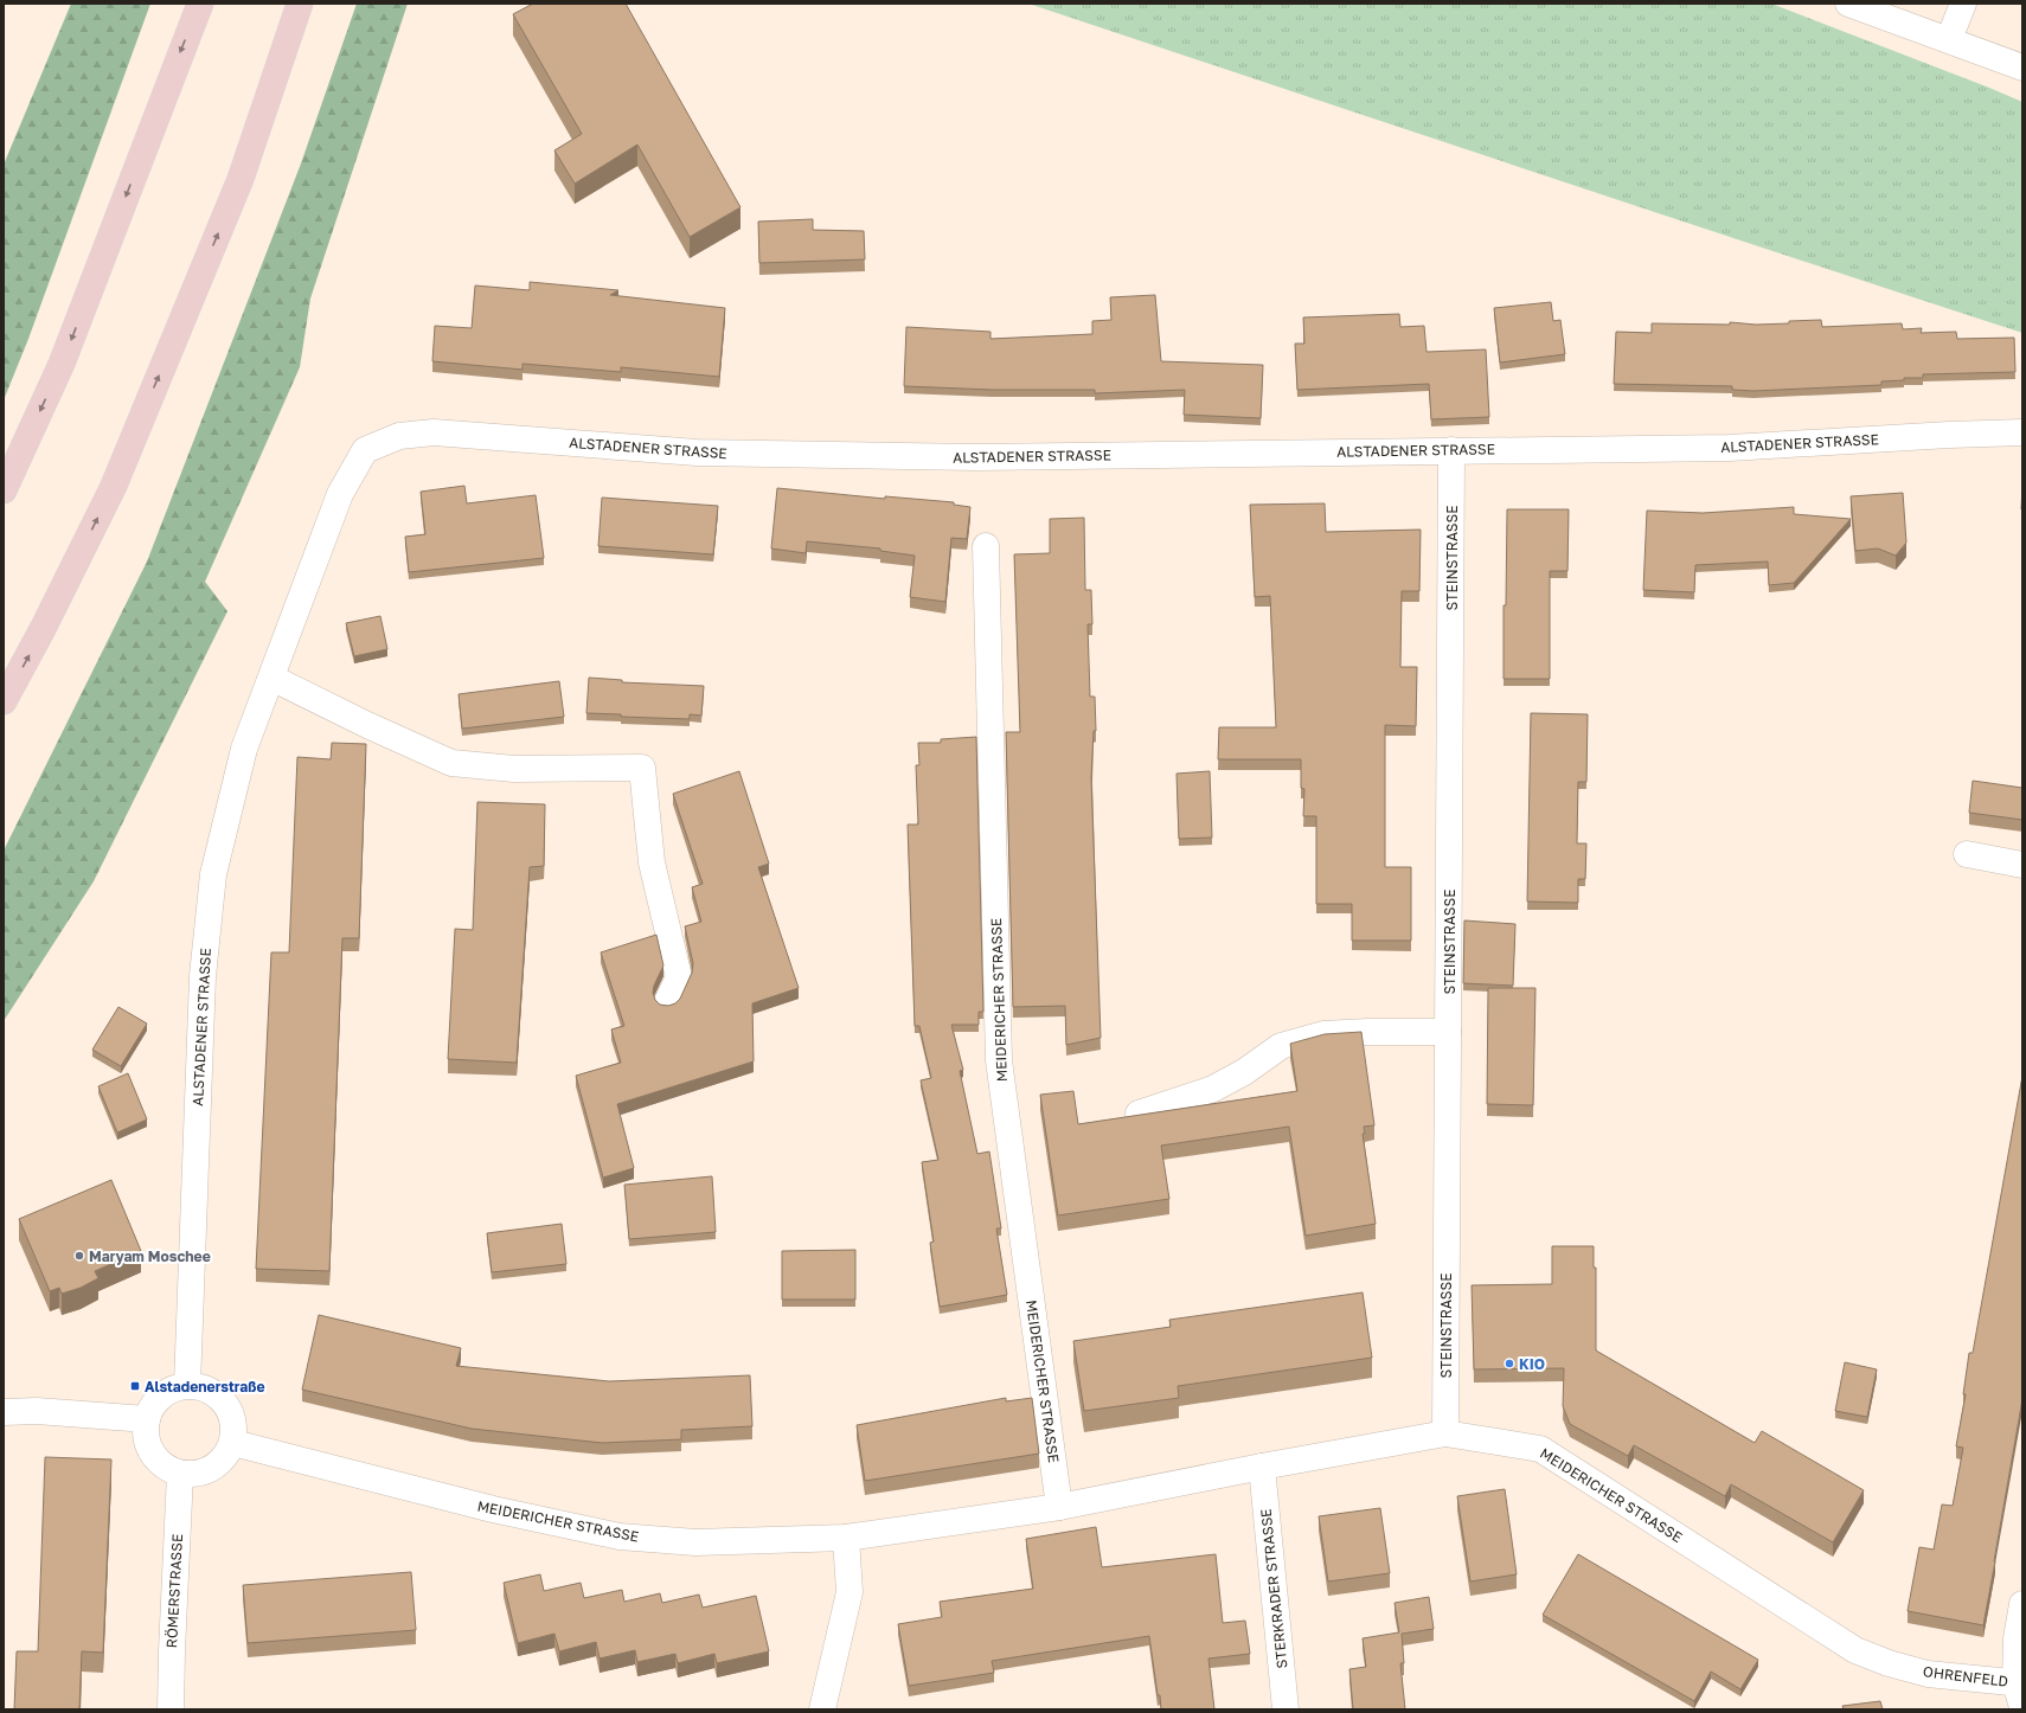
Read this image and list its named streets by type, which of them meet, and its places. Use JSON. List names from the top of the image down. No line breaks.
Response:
{"streets":{"street":["ALSTADENER STRASSE","STEINSTRASSE","MEIDERICHER STRASSE","STERKRADER STRASSE","RÖMERSTRASSE","OHRENFELD"]},"crossings":[["ALSTADENER STRASSE","STEINSTRASSE"],["ALSTADENER STRASSE","MEIDERICHER STRASSE"],["ALSTADENER STRASSE","RÖMERSTRASSE"],["STEINSTRASSE","MEIDERICHER STRASSE"],["MEIDERICHER STRASSE","STERKRADER STRASSE"],["MEIDERICHER STRASSE","RÖMERSTRASSE"],["MEIDERICHER STRASSE","OHRENFELD"]],"places":{"other":["Maryam Moschee","KIO"],"transit":["Alstadenerstraße"]}}
